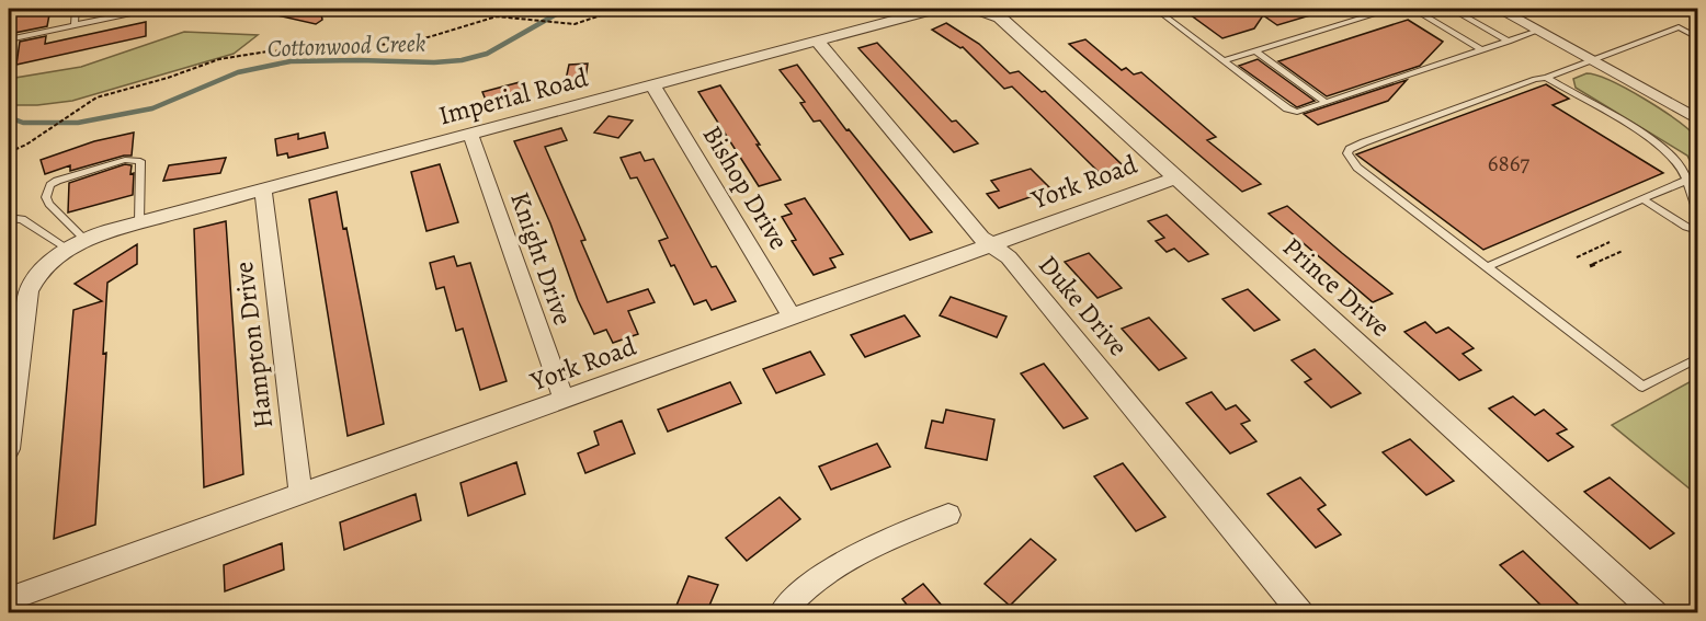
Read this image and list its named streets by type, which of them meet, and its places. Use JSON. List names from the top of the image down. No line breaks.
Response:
{"streets":{"street":["Imperial Road","York Road","Bishop Drive","Knight Drive","Prince Drive","Duke Drive","Hampton Drive"]},"crossings":[["Imperial Road","Bishop Drive"],["Imperial Road","Knight Drive"],["Imperial Road","Duke Drive"],["Imperial Road","Hampton Drive"],["York Road","Bishop Drive"],["York Road","Knight Drive"],["York Road","Prince Drive"],["York Road","Duke Drive"],["York Road","Hampton Drive"]],"water":["Cottonwood Creek"],"house_numbers":["6867"]}
